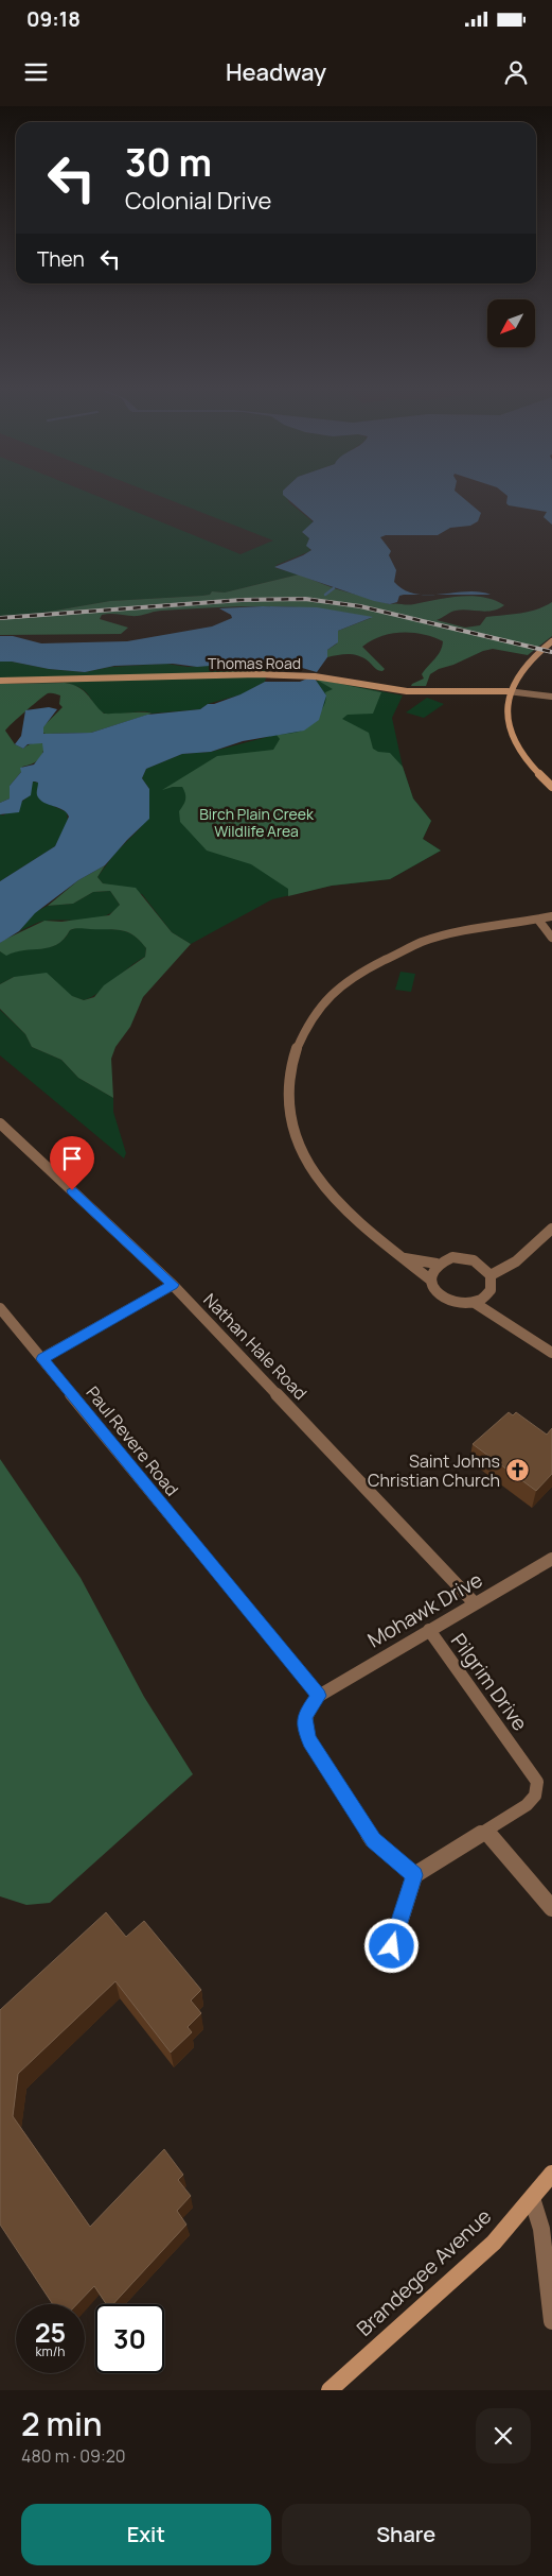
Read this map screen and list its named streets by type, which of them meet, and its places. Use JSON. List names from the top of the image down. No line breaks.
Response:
{"streets":{"main road":["Thomas Road","Brandegee Avenue"],"street":["Nathan Hale Road","Paul Revere Road","Mohawk Drive","Pilgrim Drive"]},"crossings":[["Nathan Hale Road","Mohawk Drive"],["Paul Revere Road","Mohawk Drive"],["Mohawk Drive","Pilgrim Drive"]],"parks":["Birch Plain Creek Wildlife Area"],"places":{"church":["Saint Johns Christian Church"]},"north":"bottom left","page":{"status":"09:18","header":"Headway","turn":["30 m","Colonial Drive"],"then":"Then","speed":"25 km/h","limit":"30","heading":["2 min","480 m · 09:20"],"buttons":["Exit","Share"]}}
